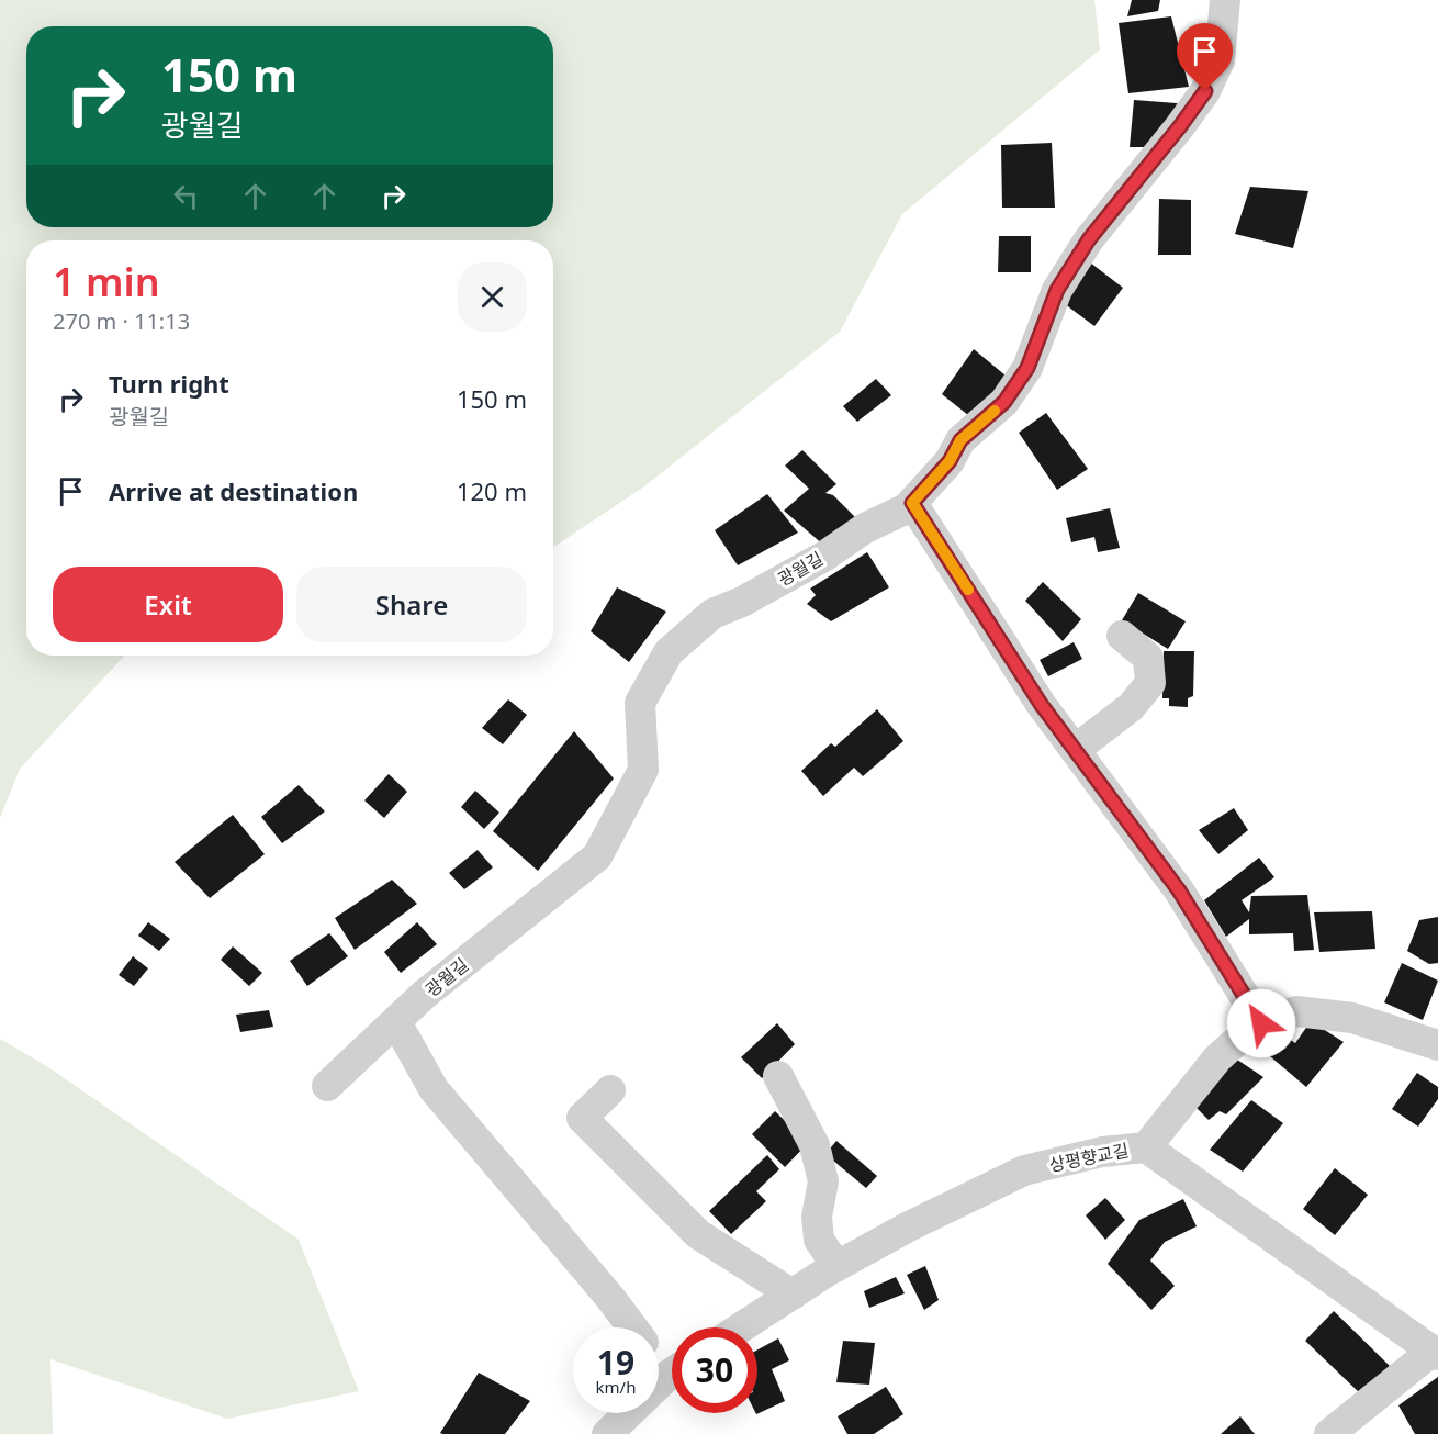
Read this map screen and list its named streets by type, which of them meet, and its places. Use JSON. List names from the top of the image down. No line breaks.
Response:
{"streets":{"street":["광월길","상평향교길"]},"page":{"turn":["150 m","광월길"],"heading":["1 min","270 m · 11:13"],"list":[{"name":"Turn right","note":"광월길","value":"150 m"},{"name":"Arrive at destination","value":"120 m"}],"buttons":["Exit","Share"],"speed":"19 km/h","limit":"30"}}
